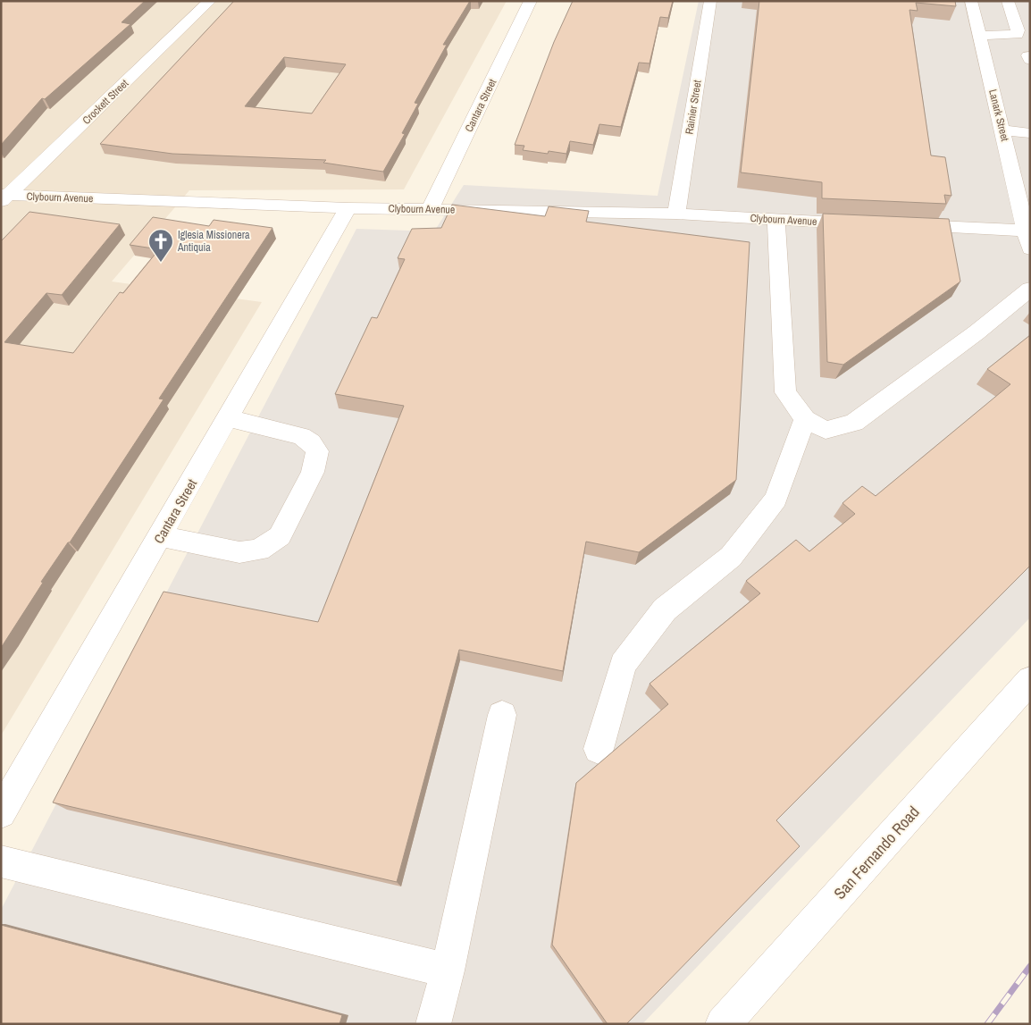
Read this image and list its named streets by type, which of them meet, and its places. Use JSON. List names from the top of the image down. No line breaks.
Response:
{"streets":{"street":["Crockett Street","Cantara Street","Rainier Street","Lanark Street","Clybourn Avenue","San Fernando Road"]},"crossings":[["Crockett Street","Clybourn Avenue"],["Cantara Street","Clybourn Avenue"],["Rainier Street","Clybourn Avenue"]],"places":{"church":["Iglesia Missionera Antiquia"]}}
